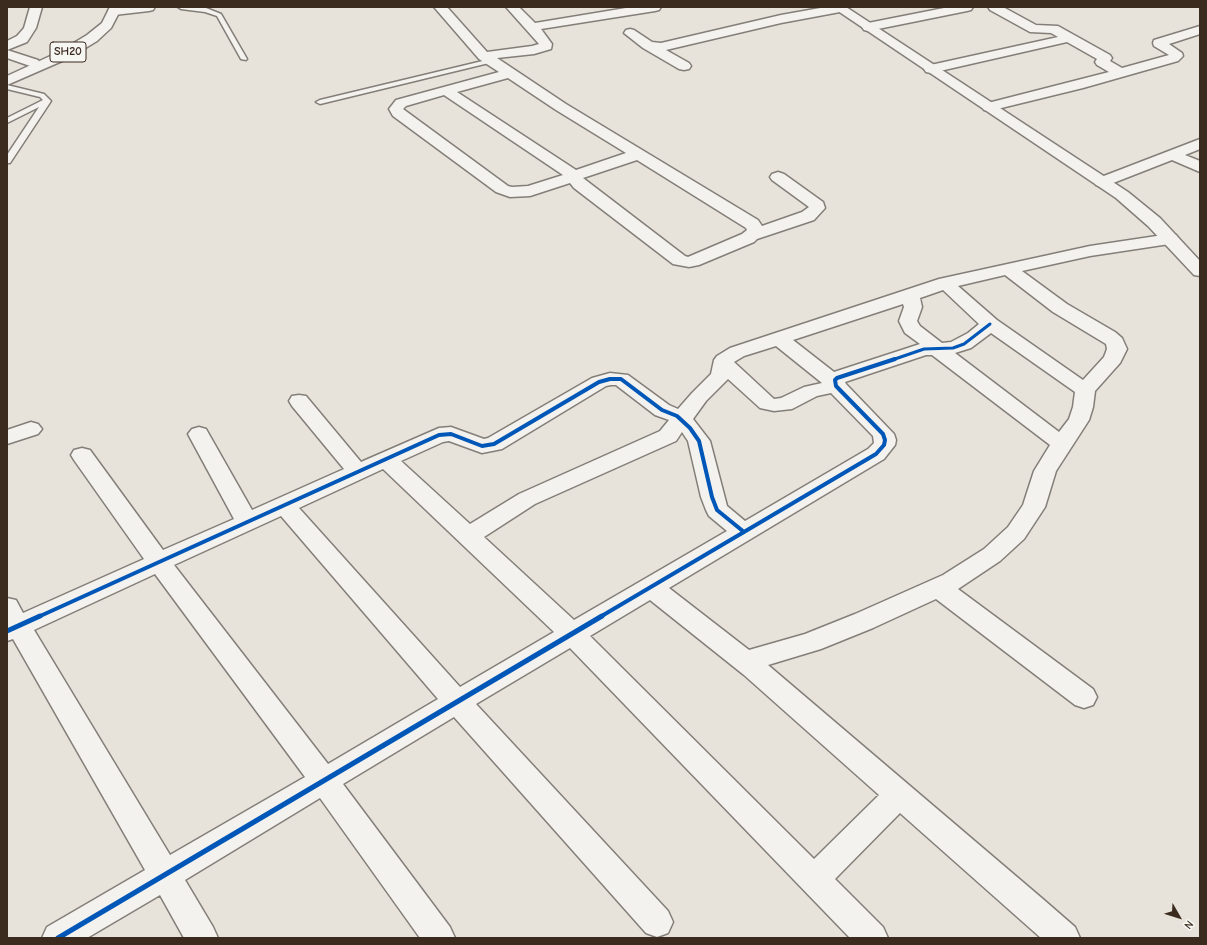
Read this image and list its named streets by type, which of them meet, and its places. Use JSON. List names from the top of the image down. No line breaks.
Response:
{"streets":{"street":["SH20"]},"north":"bottom right"}
